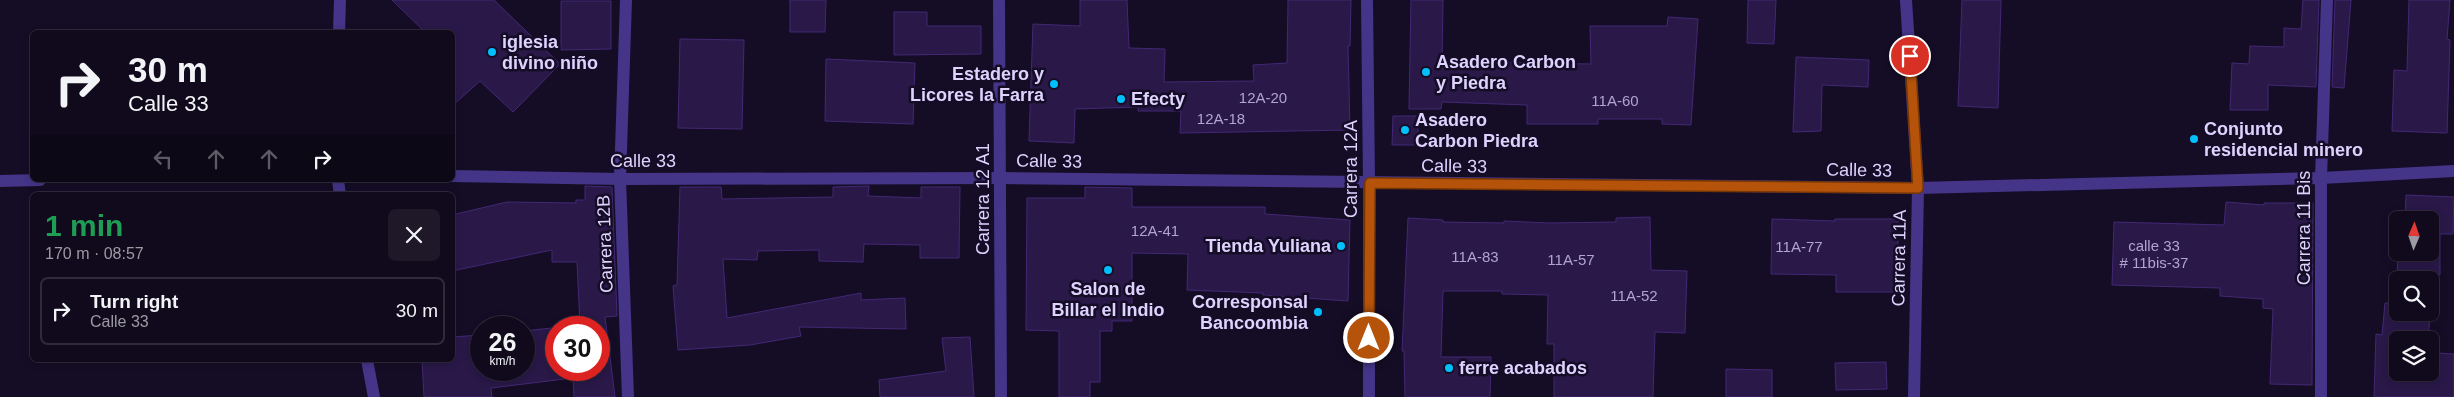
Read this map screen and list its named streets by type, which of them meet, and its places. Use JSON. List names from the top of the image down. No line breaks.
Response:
{"streets":{"street":["Calle 33","Carrera 12A","Carrera 12 A1","Carrera 11 Bis","Carrera 12B","Carrera 11A"]},"crossings":[["Calle 33","Carrera 12A"],["Calle 33","Carrera 12 A1"],["Calle 33","Carrera 11 Bis"],["Calle 33","Carrera 12B"],["Calle 33","Carrera 11A"]],"places":["iglesia divino niño","Asadero Carbon y Piedra","Estadero y Licores la Farra","Efecty","Asadero Carbon Piedra","Conjunto residencial minero","Tienda Yuliana","Salon de Billar el Indio","Corresponsal Bancoombia","ferre acabados"],"house_numbers":["12A-20","11A-60","12A-18","12A-41","calle 33 # 11bis-37","11A-77","11A-83","11A-57","11A-52"],"north":"top","page":{"turn":["30 m","Calle 33"],"heading":["1 min","170 m · 08:57"],"list":[{"name":"Turn right","note":"Calle 33","value":"30 m"}],"speed":"26 km/h","limit":"30"}}
